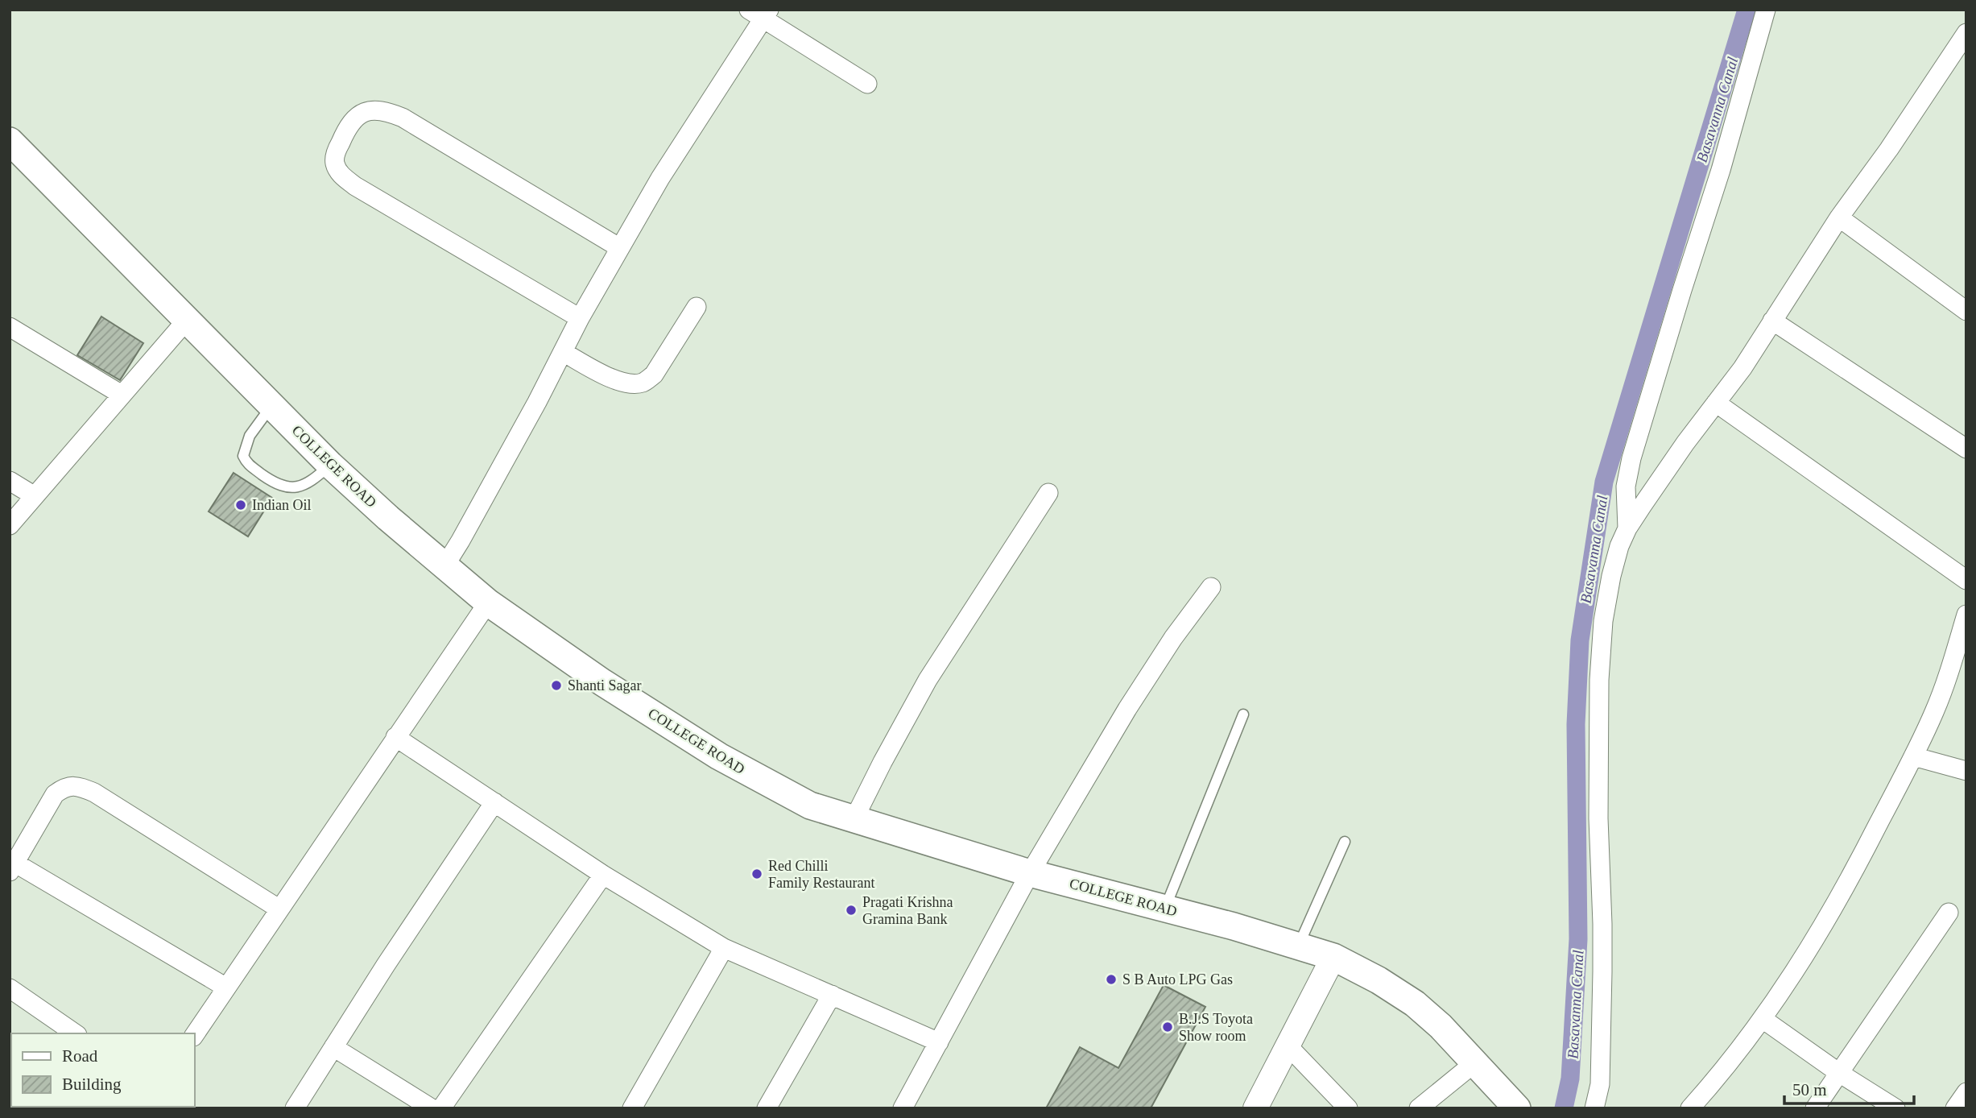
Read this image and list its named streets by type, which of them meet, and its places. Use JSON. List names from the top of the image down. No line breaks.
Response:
{"streets":{"main road":["COLLEGE ROAD"]},"water":["Basavanna Canal"],"places":["Indian Oil","Shanti Sagar","Red Chilli Family Restaurant","Pragati Krishna Gramina Bank","S B Auto LPG Gas","B.J.S Toyota Show room"],"legend":["Road","Building"],"scale_bar":"50 m"}
